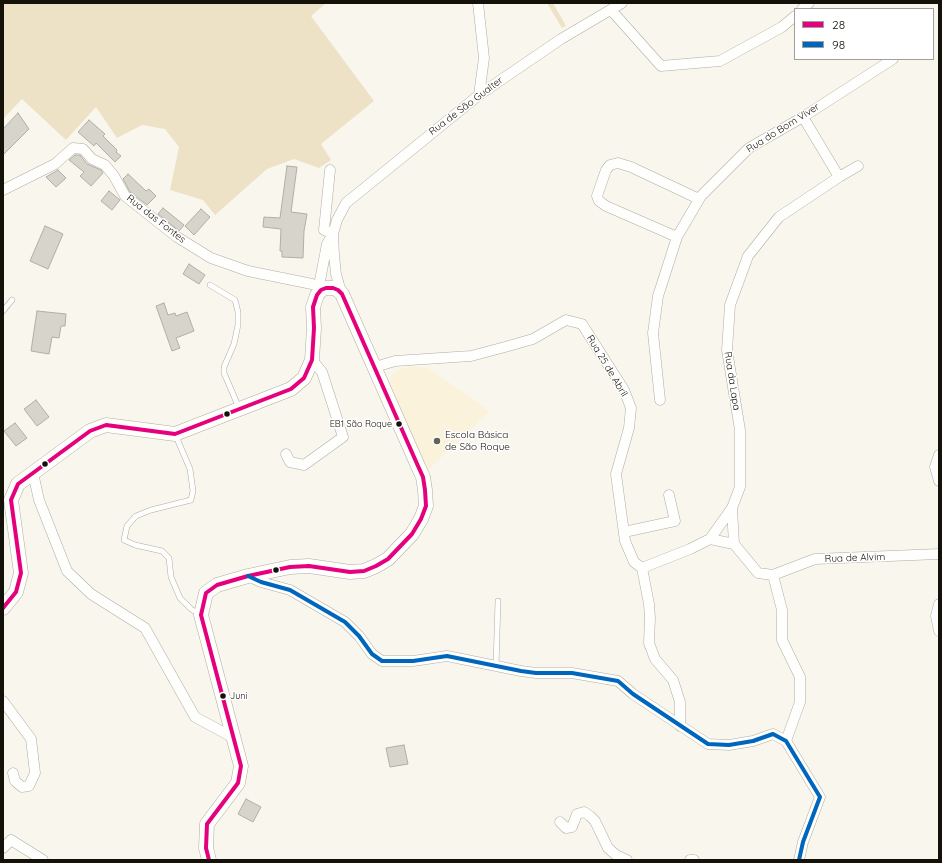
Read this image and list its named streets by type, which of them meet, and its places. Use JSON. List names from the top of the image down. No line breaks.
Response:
{"streets":{"street":["Rua de São Gualter","Rua do Bom Viver","Rua das Fontes","Rua 25 de Abril","Rua da Lapa","Rua de Alvim"]},"crossings":[["Rua de São Gualter","Rua das Fontes"]],"places":["EB1 São Roque","Escola Básica de São Roque","Juni"],"lines":["transit line 28","transit line 98"],"legend":["28","98"]}
